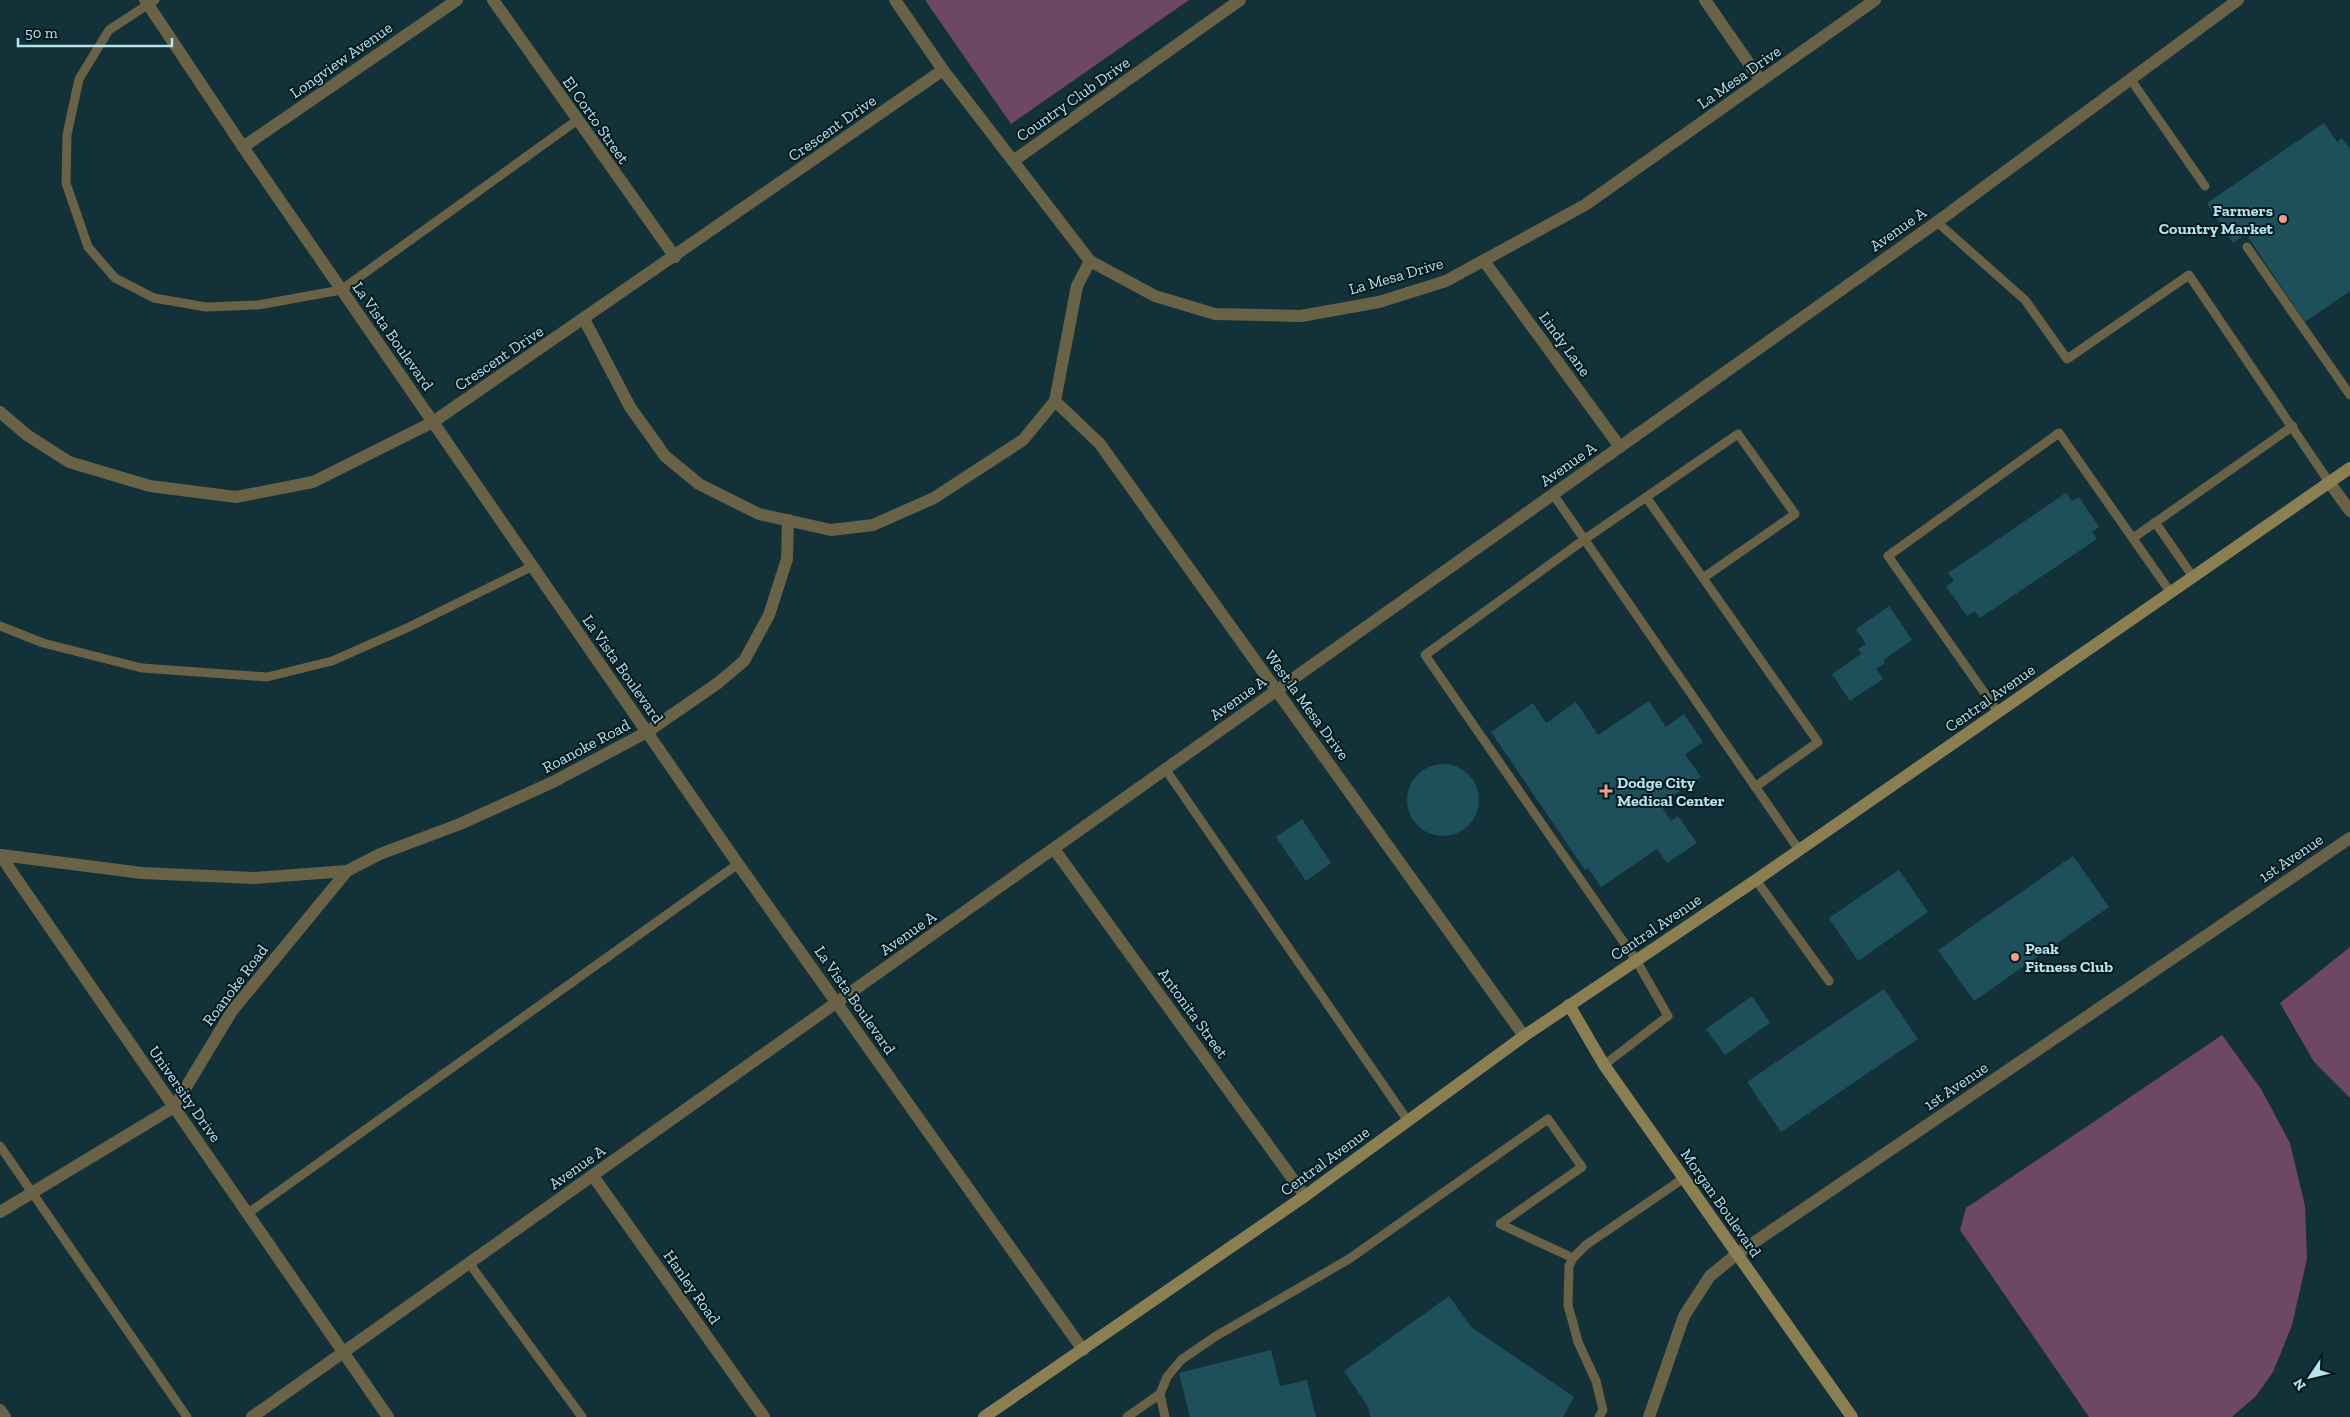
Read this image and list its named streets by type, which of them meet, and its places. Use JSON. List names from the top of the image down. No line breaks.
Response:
{"streets":{"street":["Longview Avenue","La Mesa Drive","Country Club Drive","El Corto Street","Crescent Drive","Avenue A","La Vista Boulevard","Lindy Lane","Central Avenue","West la Mesa Drive","Roanoke Road","1st Avenue","Antonita Street","University Drive","Morgan Boulevard","Hanley Road"]},"crossings":[["Longview Avenue","La Vista Boulevard"],["La Mesa Drive","Lindy Lane"],["Country Club Drive","Crescent Drive"],["El Corto Street","Crescent Drive"],["Crescent Drive","La Vista Boulevard"],["Avenue A","La Vista Boulevard"],["Avenue A","Lindy Lane"],["Avenue A","West la Mesa Drive"],["Avenue A","Antonita Street"],["Avenue A","University Drive"],["Avenue A","Hanley Road"],["La Vista Boulevard","Central Avenue"],["La Vista Boulevard","Roanoke Road"],["Central Avenue","West la Mesa Drive"],["Central Avenue","Antonita Street"],["Central Avenue","Morgan Boulevard"],["Roanoke Road","University Drive"],["1st Avenue","Morgan Boulevard"]],"places":{"other":["Farmers Country Market","Peak Fitness Club"],"health":["Dodge City Medical Center"]},"scale_bar":"50 m","north":"bottom left"}
